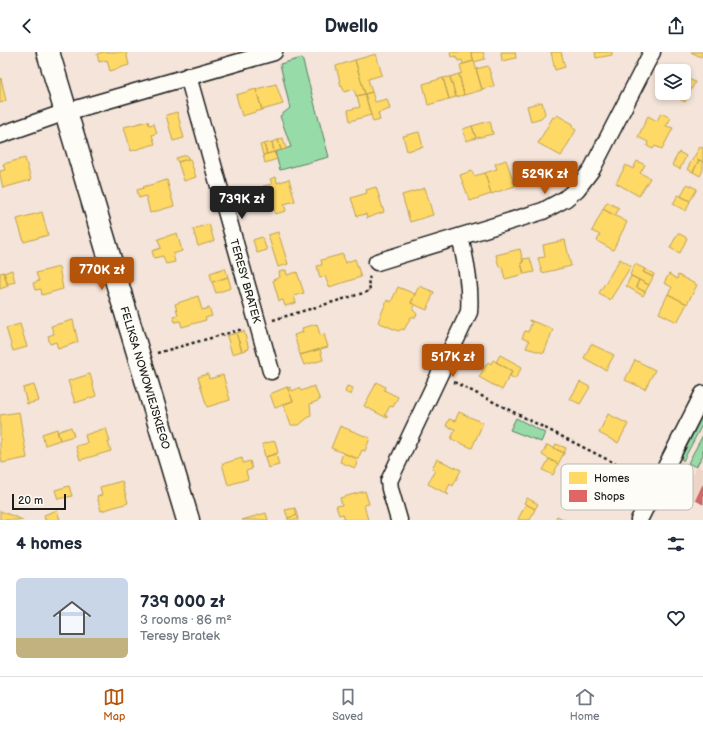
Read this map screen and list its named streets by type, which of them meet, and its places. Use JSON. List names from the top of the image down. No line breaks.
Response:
{"streets":{"street":["TERESY BRATEK","FELIKSA NOWOWIEJSKIEGO"]},"legend":["Homes","Shops"],"scale_bar":"20 m","page":{"header":"Dwello","price":["529K zł","739K zł","770K zł","517K zł"],"scale":"20 m","heading":"4 homes","list":[{"name":"739 000 zł","note":"3 rooms · 86 m² · Teresy Bratek"}],"tabs":["Map","Saved","Home"]}}
